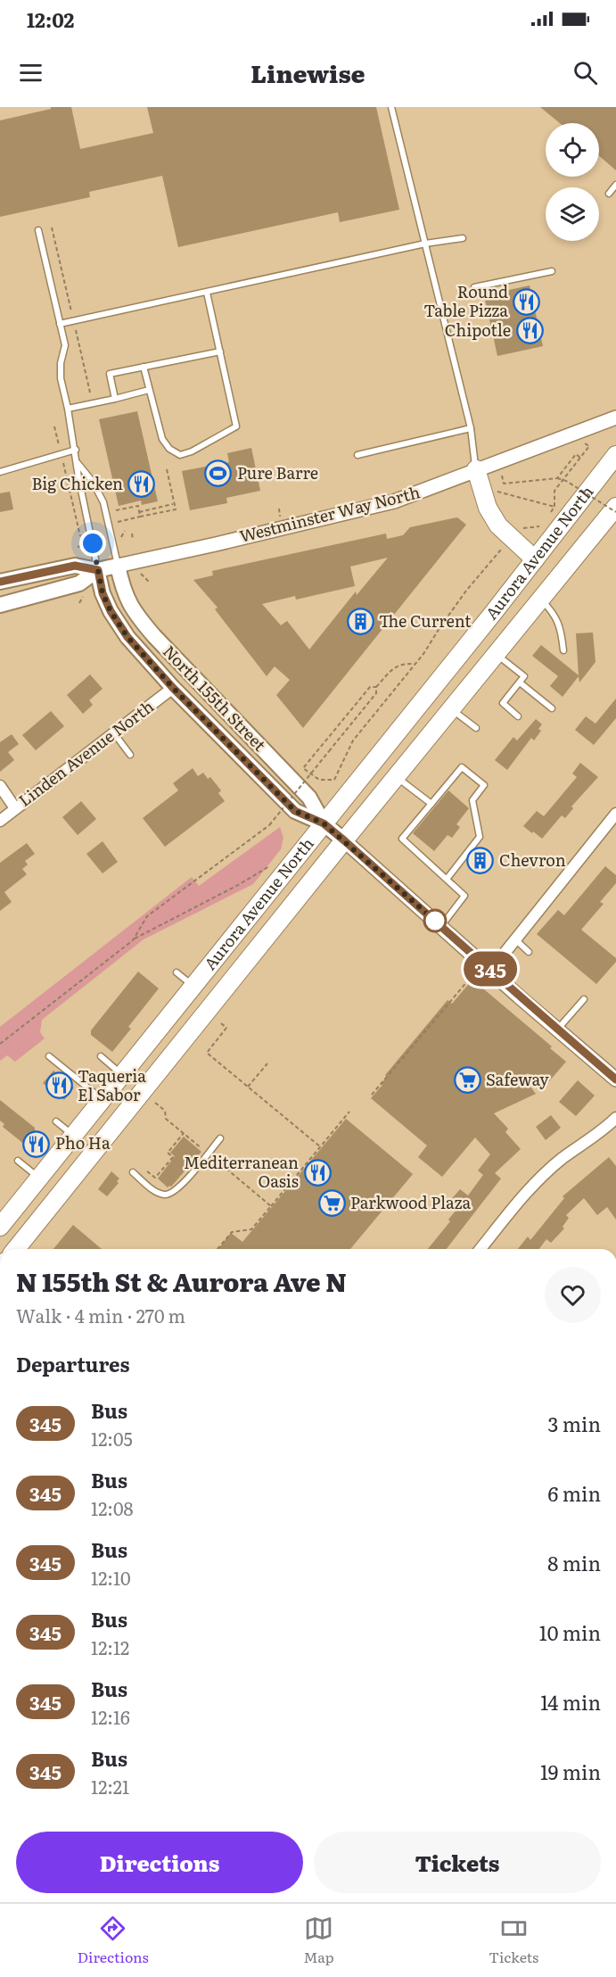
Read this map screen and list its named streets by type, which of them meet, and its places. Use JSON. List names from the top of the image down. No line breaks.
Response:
{"streets":{"highway":["Aurora Avenue North"],"main road":["Westminster Way North","North 155th Street"],"street":["Linden Avenue North"]},"crossings":[["Westminster Way North","North 155th Street"],["Aurora Avenue North","North 155th Street"],["North 155th Street","Linden Avenue North"]],"places":{"restaurant":["Round Table Pizza","Chipotle","Big Chicken","Taqueria El Sabor","Pho Ha","Mediterranean Oasis"],"sports":["Pure Barre"],"building":["The Current","Chevron"],"supermarket":["Safeway","Parkwood Plaza"]},"lines":["bus line 345"],"page":{"status":"12:02","header":"Linewise","on_map":"345","heading":[["N 155th St & Aurora Ave N","Walk · 4 min · 270 m"],"Departures"],"list":[{"mark":"345","name":"Bus","note":"12:05","value":"3 min"},{"mark":"345","name":"Bus","note":"12:08","value":"6 min"},{"mark":"345","name":"Bus","note":"12:10","value":"8 min"},{"mark":"345","name":"Bus","note":"12:12","value":"10 min"},{"mark":"345","name":"Bus","note":"12:16","value":"14 min"},{"mark":"345","name":"Bus","note":"12:21","value":"19 min"}],"buttons":["Directions","Tickets"],"tabs":["Directions","Map","Tickets"]}}
